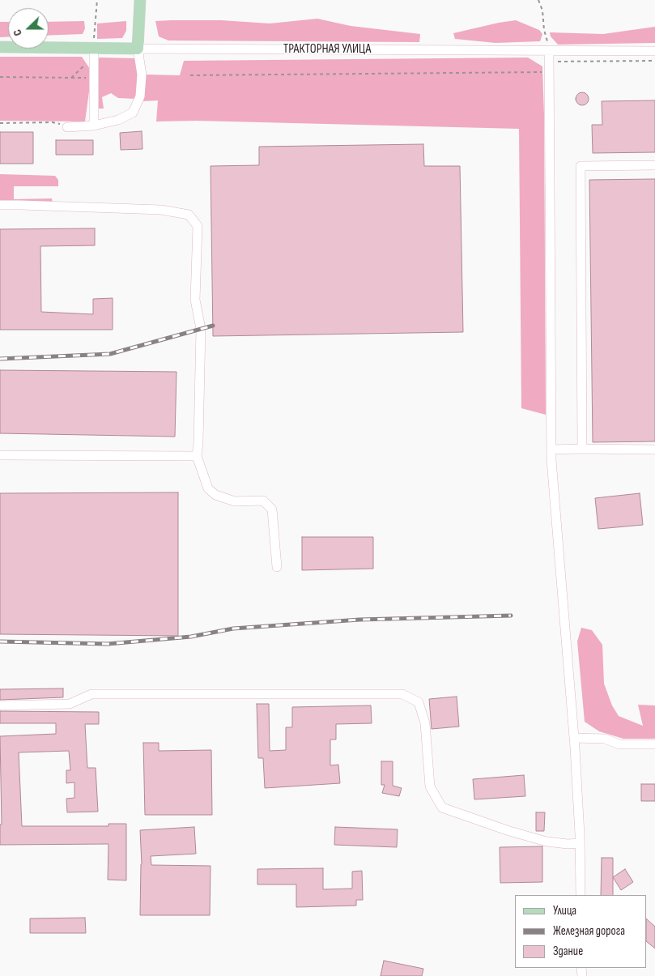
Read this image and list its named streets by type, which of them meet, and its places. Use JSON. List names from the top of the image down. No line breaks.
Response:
{"streets":{"main road":["ТРАКТОРНАЯ УЛИЦА"]},"legend":["Улица","Железная дорога","Здание"],"north":"left"}
